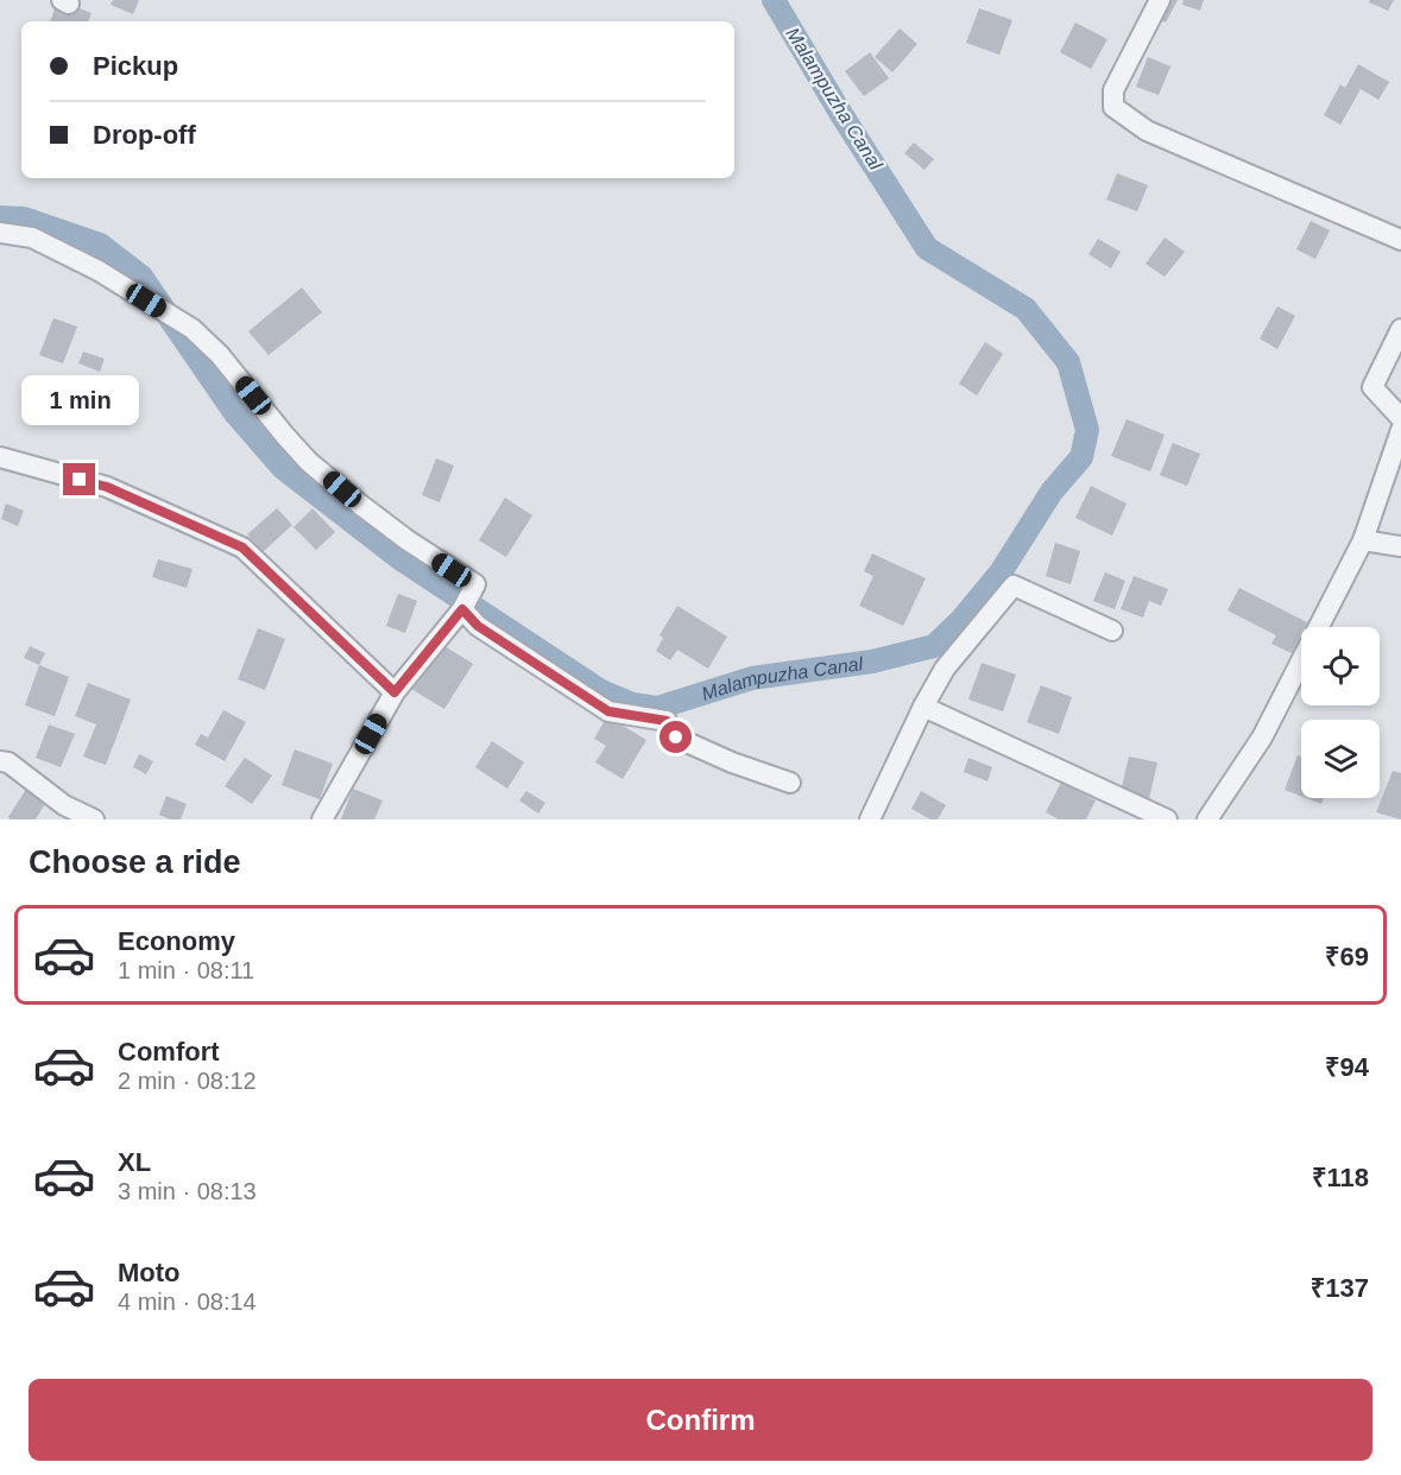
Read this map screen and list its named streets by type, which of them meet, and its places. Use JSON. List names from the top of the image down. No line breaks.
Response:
{"water":["Malampuzha Canal"],"page":{"banner":["Pickup","Drop-off"],"bubble":"1 min","heading":"Choose a ride","list":[{"name":"Economy","note":"1 min · 08:11","value":"₹69"},{"name":"Comfort","note":"2 min · 08:12","value":"₹94"},{"name":"XL","note":"3 min · 08:13","value":"₹118"},{"name":"Moto","note":"4 min · 08:14","value":"₹137"}],"buttons":"Confirm"}}
